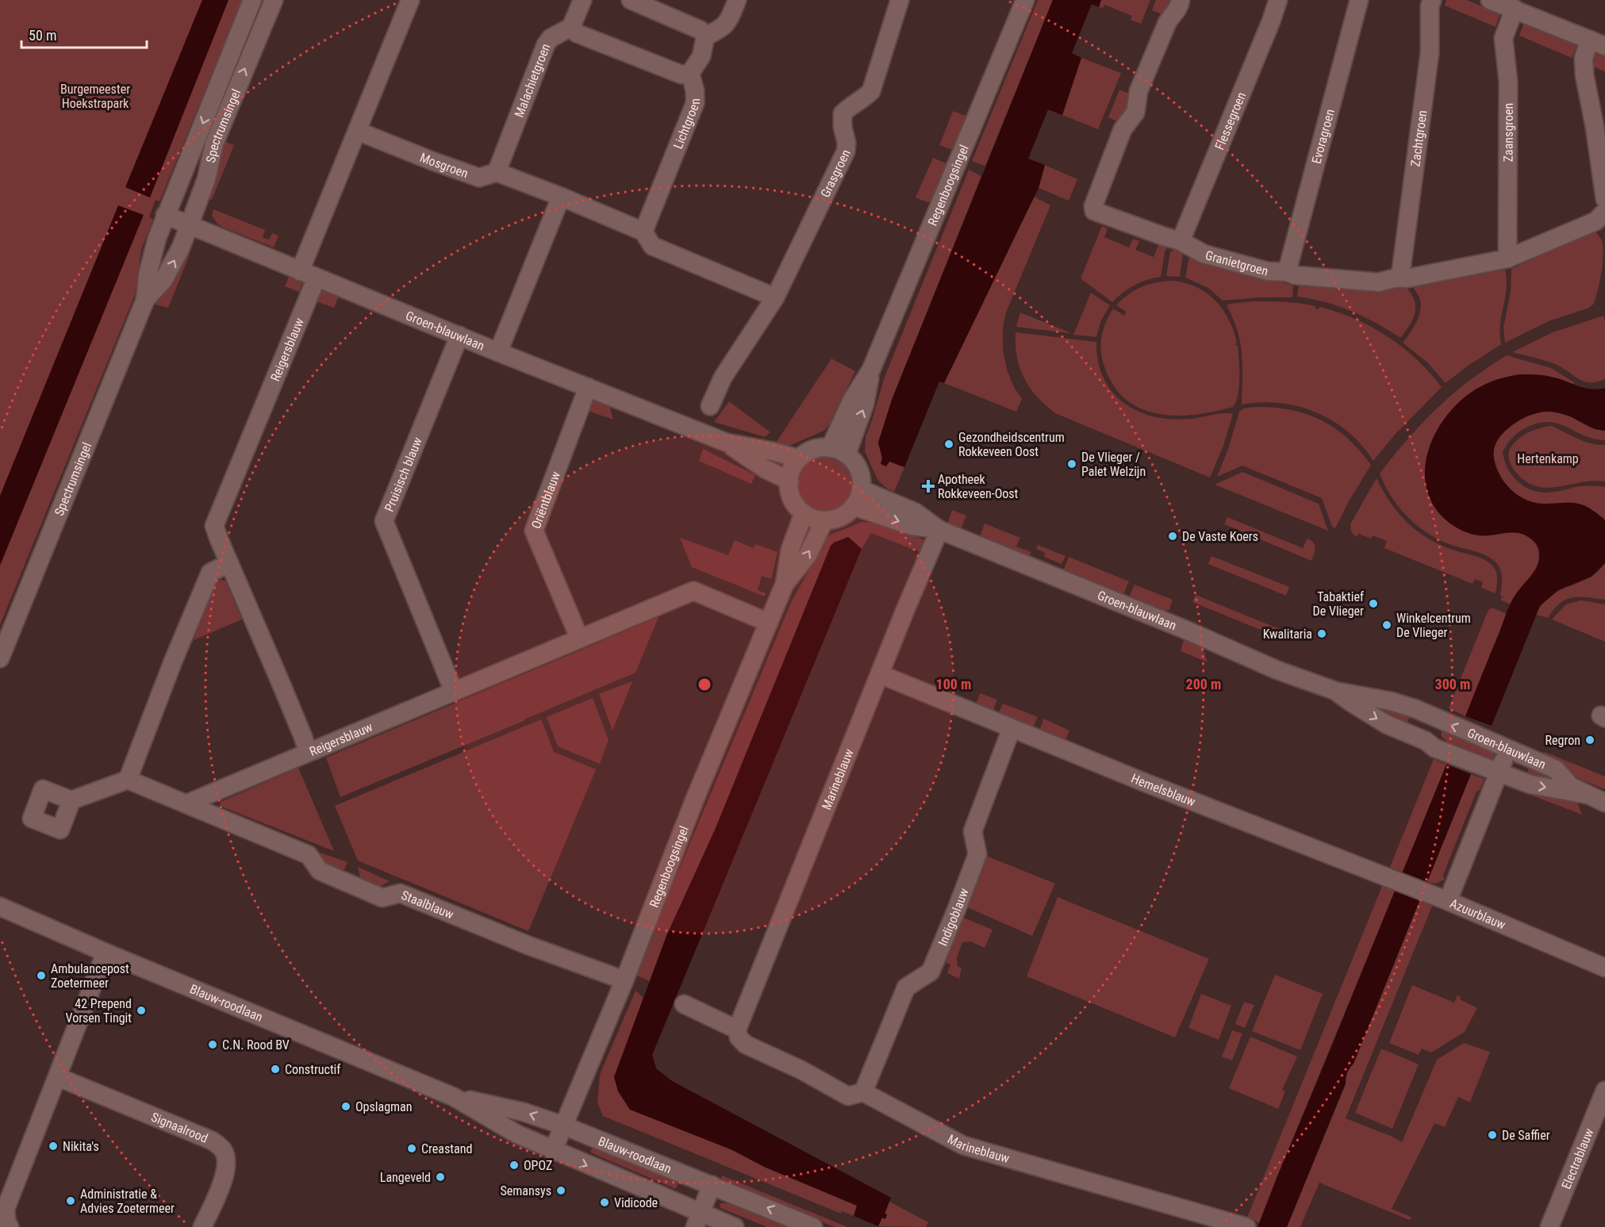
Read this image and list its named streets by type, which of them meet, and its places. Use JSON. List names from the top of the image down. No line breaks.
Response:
{"streets":{"street":["Malachietgroen","Flessegroen","Lichtgroen","Spectrumsingel","Zaansgroen","Evoragroen","Zachtgroen","Mosgroen","Grasgroen","Regenboogsingel","Granietgroen","Groen-blauwlaan","Reigersblauw","Pruisisch blauw","Oriëntblauw","Marineblauw","Hemelsblauw","Staalblauw","Azuurblauw","Indigoblauw","Blauw-roodlaan","Signaalrood","Electrablauw"]},"crossings":[["Malachietgroen","Mosgroen"],["Flessegroen","Granietgroen"],["Spectrumsingel","Groen-blauwlaan"],["Zaansgroen","Granietgroen"],["Evoragroen","Granietgroen"],["Zachtgroen","Granietgroen"],["Regenboogsingel","Groen-blauwlaan"],["Regenboogsingel","Reigersblauw"],["Regenboogsingel","Staalblauw"],["Regenboogsingel","Blauw-roodlaan"],["Groen-blauwlaan","Reigersblauw"],["Groen-blauwlaan","Pruisisch blauw"],["Groen-blauwlaan","Oriëntblauw"],["Groen-blauwlaan","Marineblauw"],["Groen-blauwlaan","Azuurblauw"],["Reigersblauw","Pruisisch blauw"],["Reigersblauw","Oriëntblauw"],["Marineblauw","Hemelsblauw"],["Marineblauw","Indigoblauw"],["Hemelsblauw","Azuurblauw"],["Hemelsblauw","Indigoblauw"]],"parks":["Burgemeester Hoekstrapark","Hertenkamp"],"places":{"other":["Gezondheidscentrum Rokkeveen Oost","De Vlieger / Palet Welzijn","De Vaste Koers","Tabaktief De Vlieger","Winkelcentrum De Vlieger","Kwalitaria","Regron","Ambulancepost Zoetermeer","42 Prepend Vorsen Tingit","C.N. Rood BV","Constructif","Opslagman","De Saffier","Nikita's","Creastand","OPOZ","Langeveld","Semansys","Administratie & Advies Zoetermeer","Vidicode"],"health":["Apotheek Rokkeveen-Oost"]},"scale_bar":"50 m","rings":["100 m","200 m","300 m"]}
